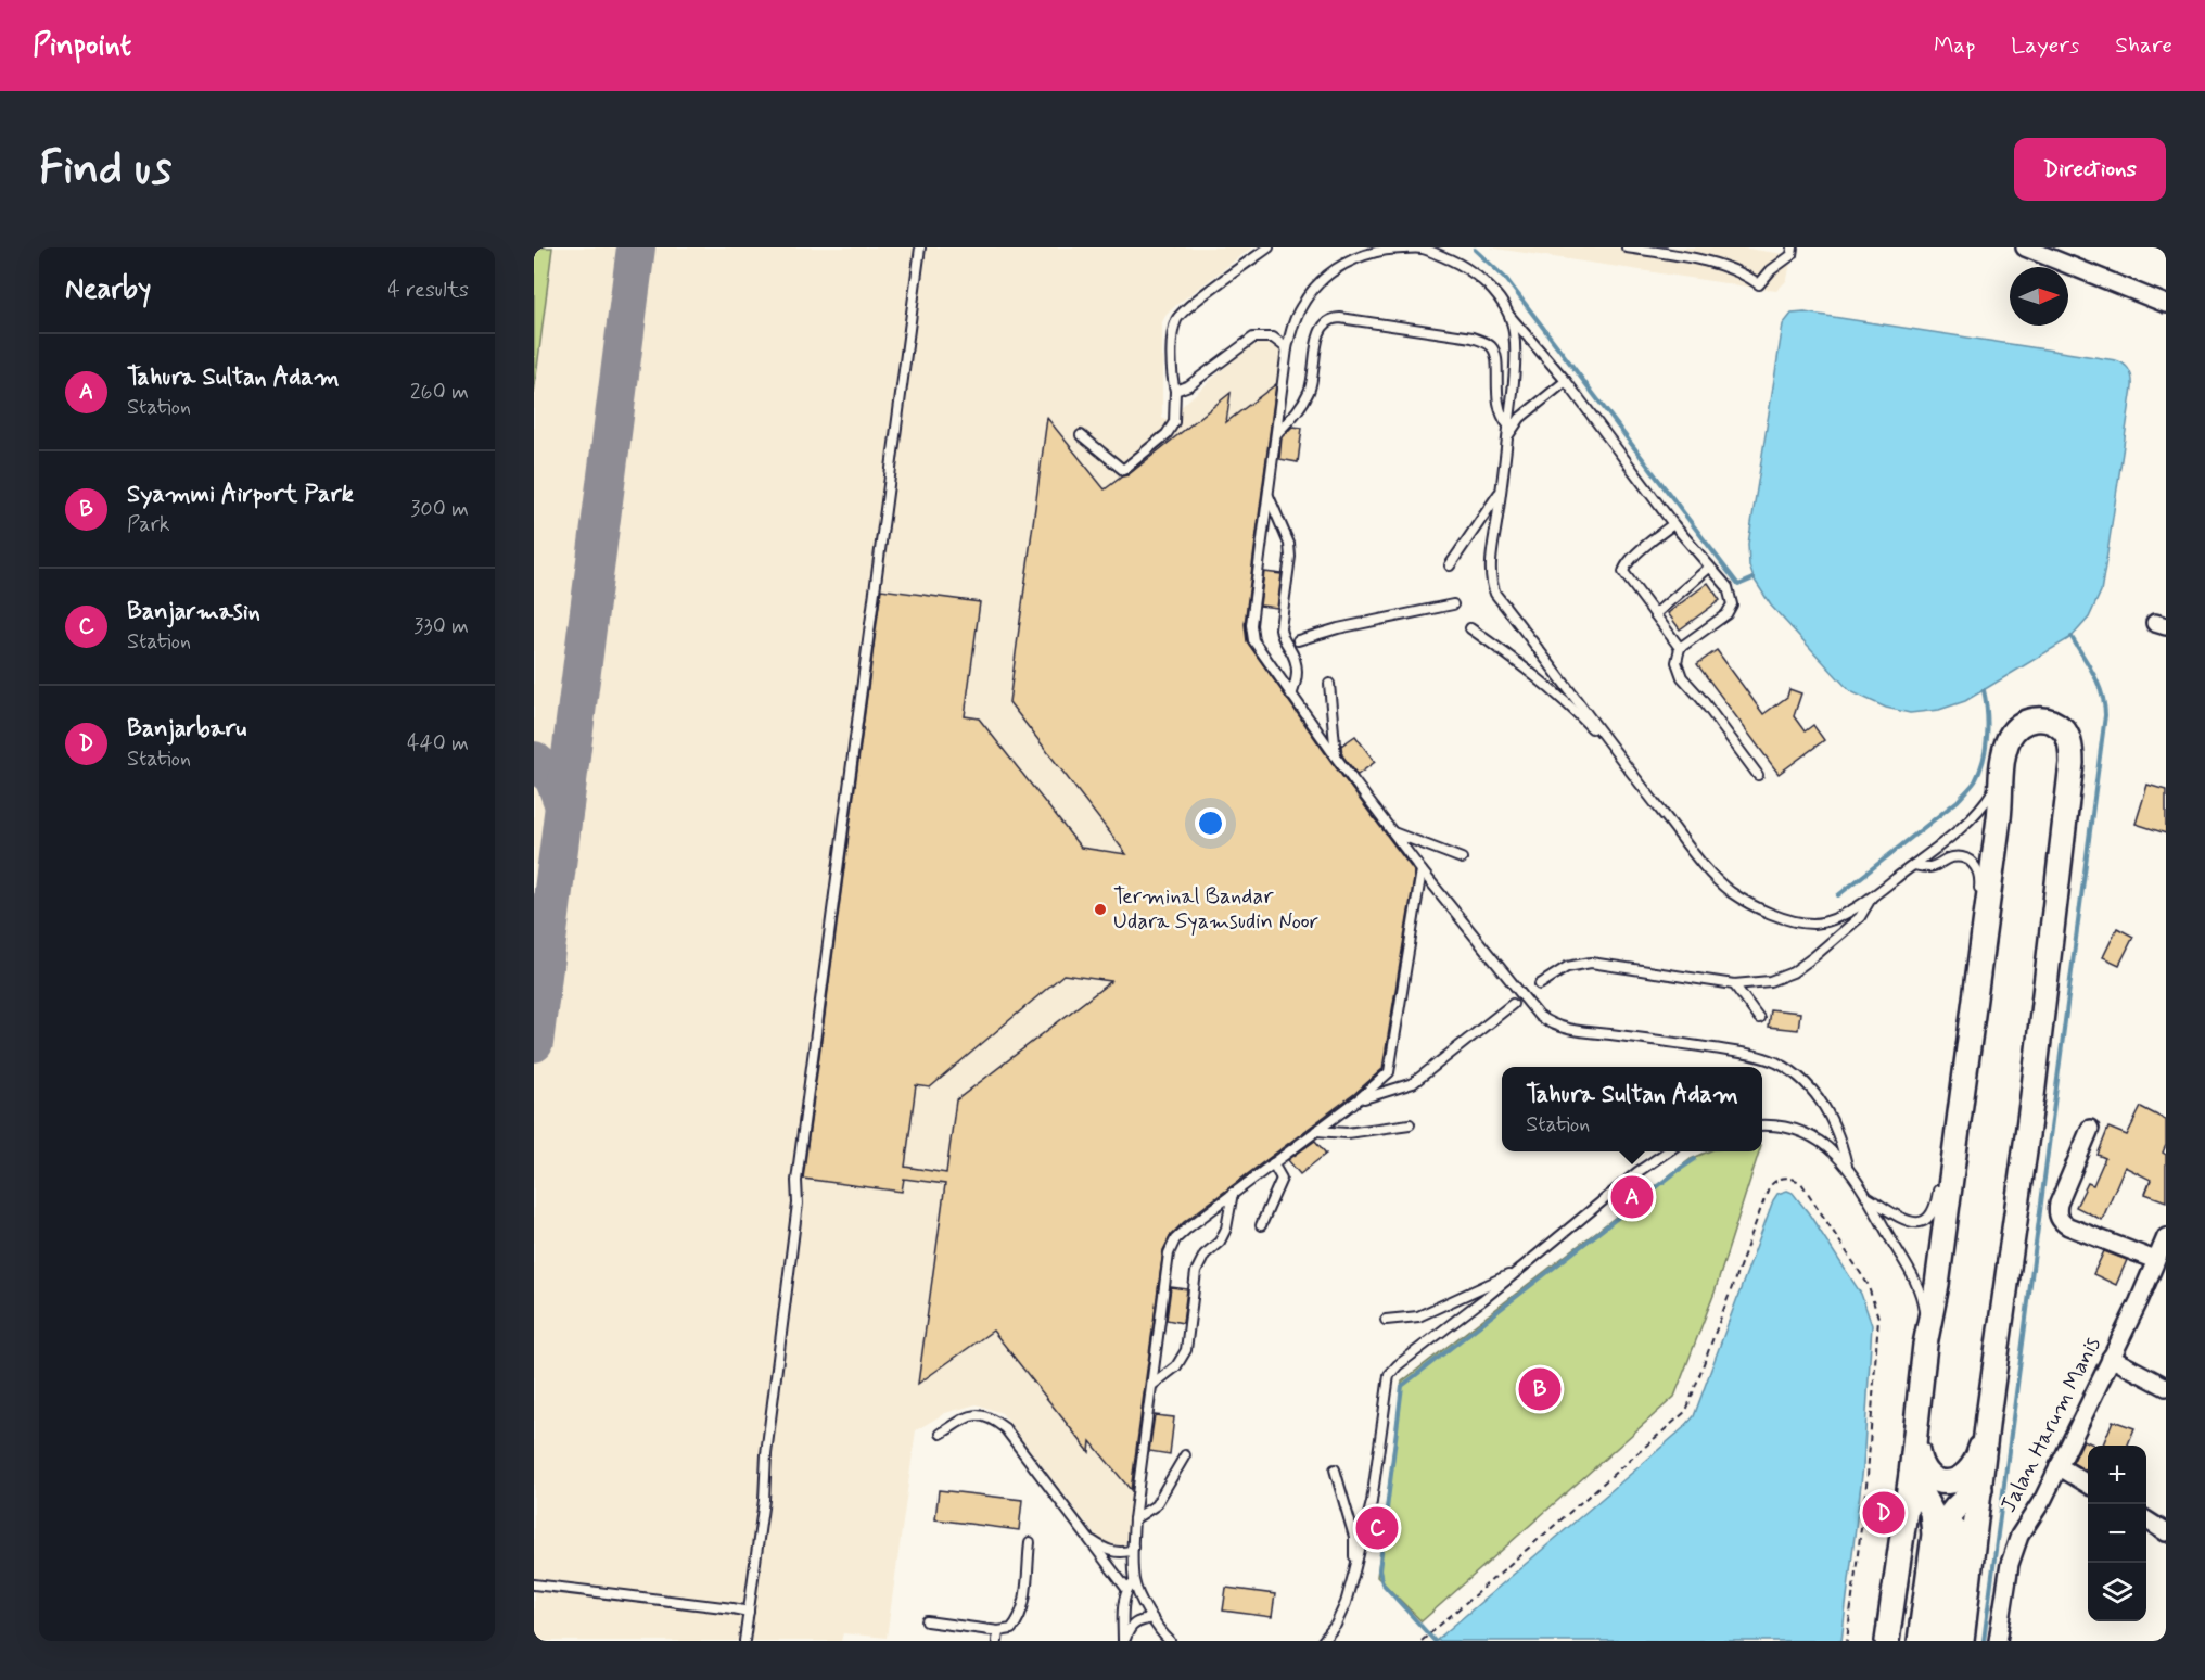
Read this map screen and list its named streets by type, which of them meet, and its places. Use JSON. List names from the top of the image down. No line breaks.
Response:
{"streets":{"street":["Jalan Harum Manis"]},"places":["Terminal Bandar Udara Syamsudin Noor"],"north":"right","page":{"header":"Pinpoint","nav":["Map","Layers","Share"],"buttons":"Directions","title":"Find us","heading":["Nearby","4 results"],"list":[{"mark":"A","name":"Tahura Sultan Adam","note":"Station","value":"260 m"},{"mark":"B","name":"Syammi Airport Park","note":"Park","value":"300 m"},{"mark":"C","name":"Banjarmasin","note":"Station","value":"330 m"},{"mark":"D","name":"Banjarbaru","note":"Station","value":"440 m"}],"popup":["Tahura Sultan Adam","Station"],"pins":["A","B","D","C"],"map_buttons":["+","−"]}}
